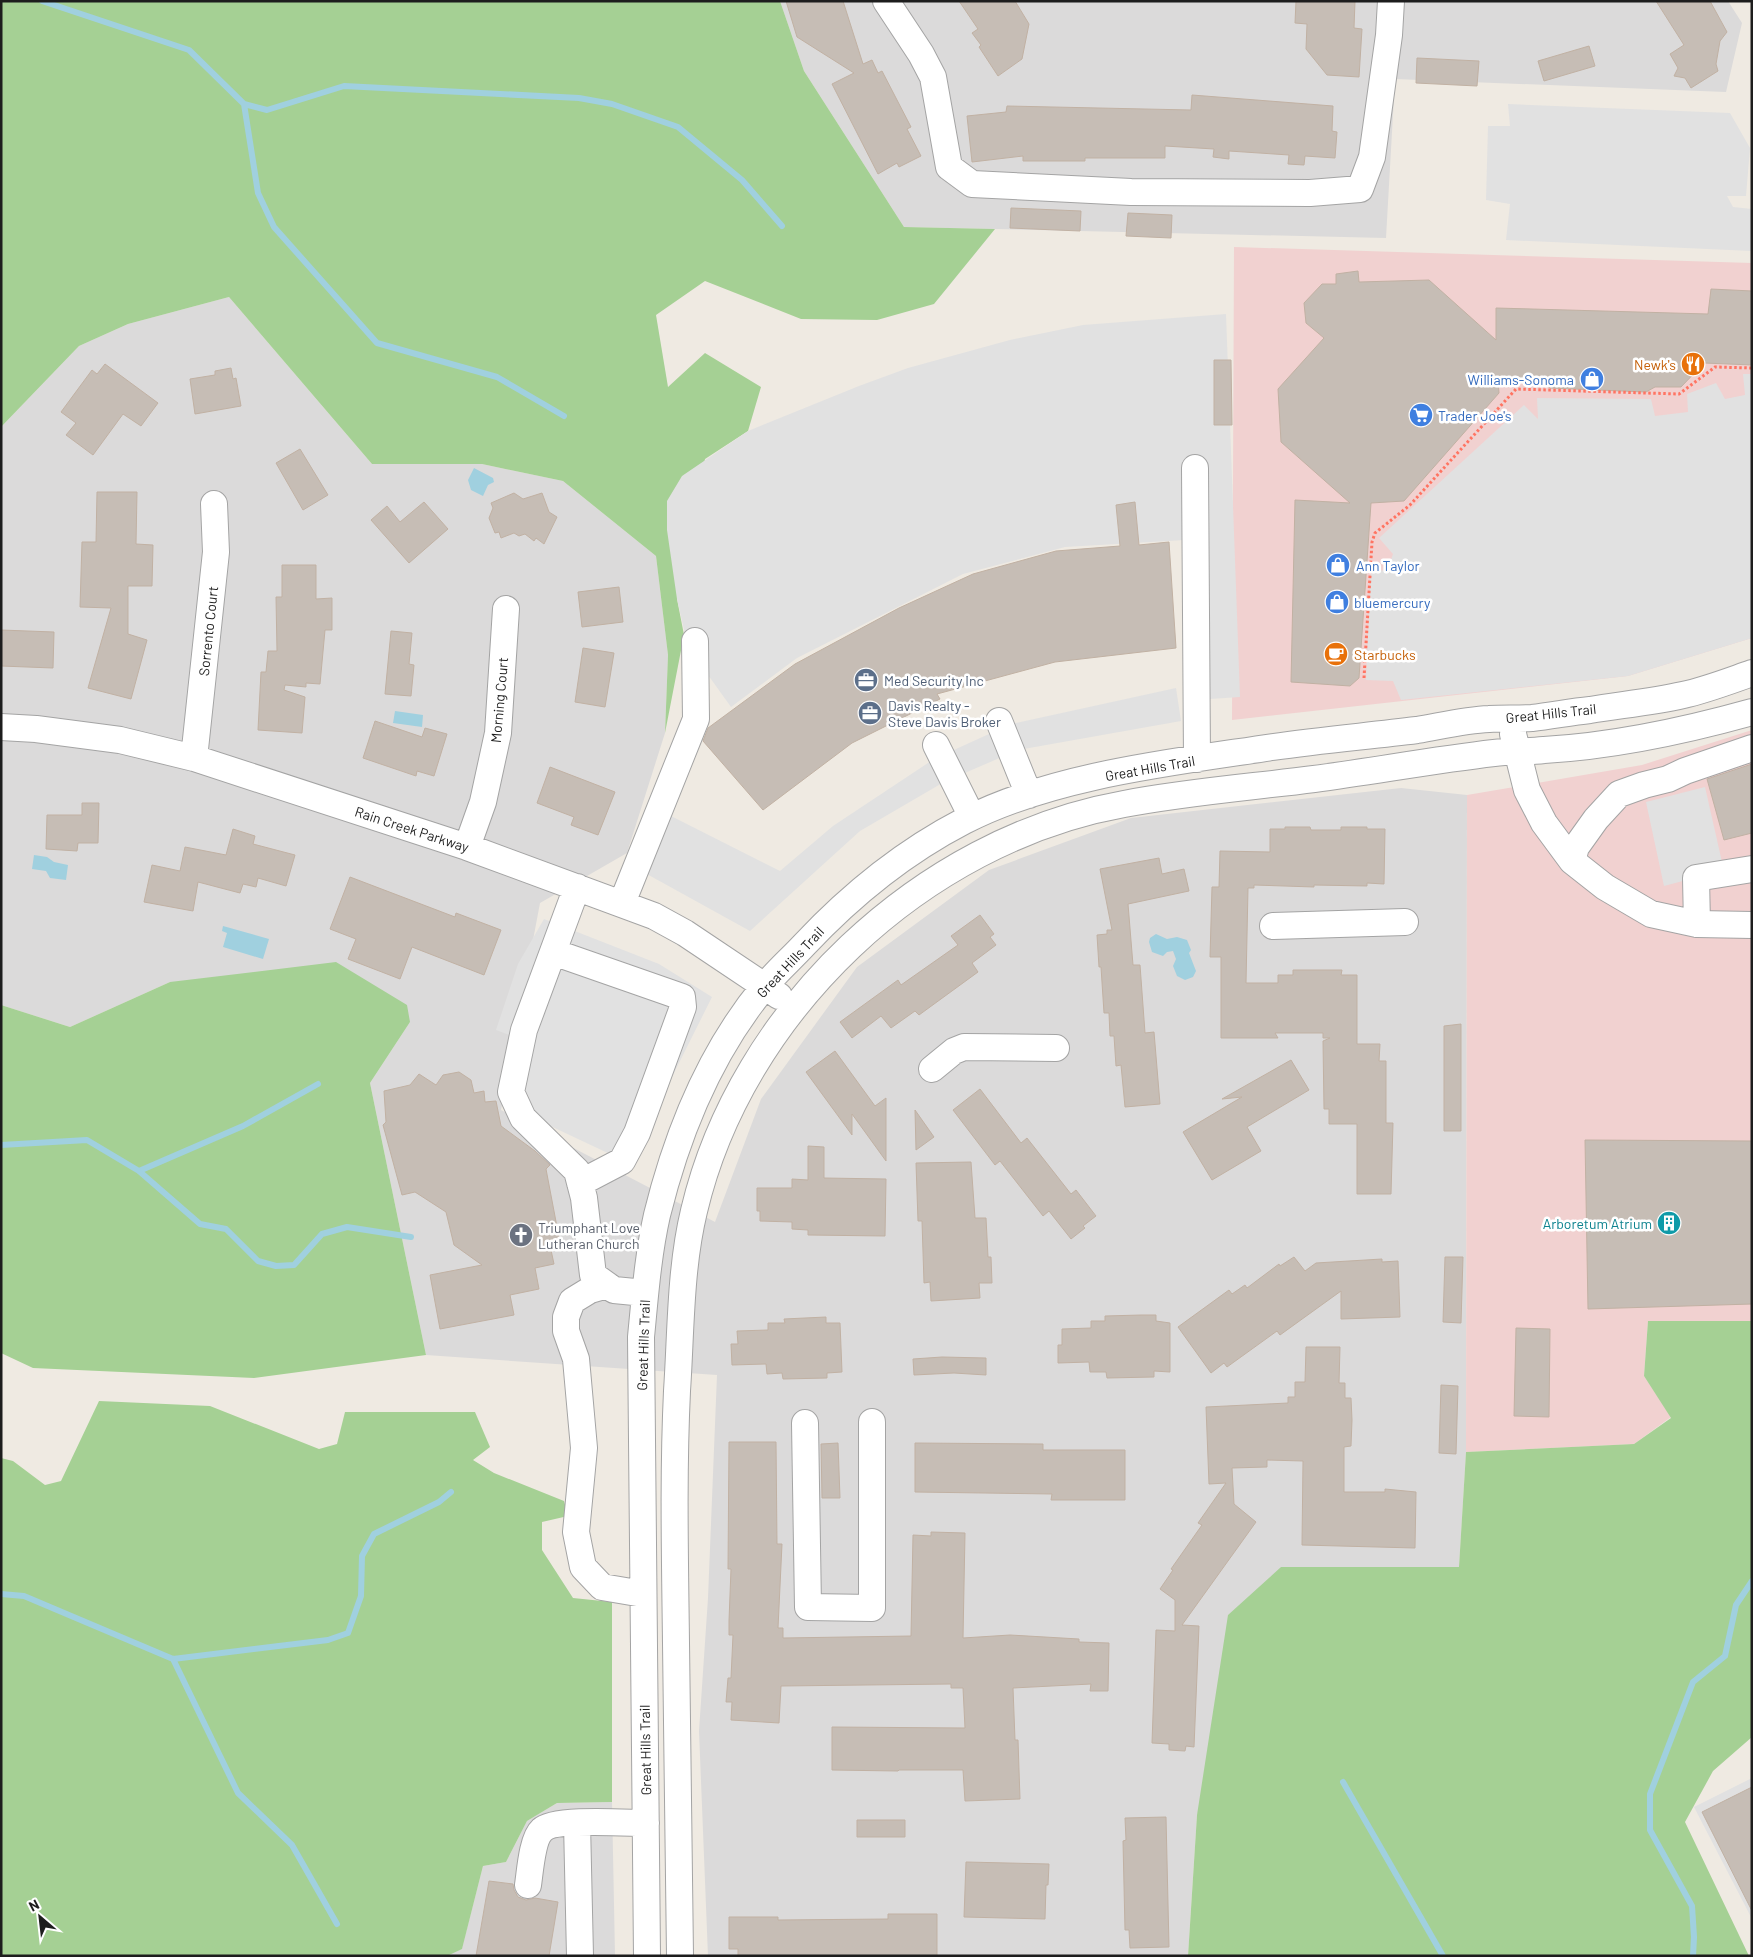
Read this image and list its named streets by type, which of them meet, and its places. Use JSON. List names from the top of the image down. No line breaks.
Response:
{"streets":{"street":["Sorrento Court","Morning Court","Great Hills Trail","Rain Creek Parkway"]},"crossings":[["Sorrento Court","Rain Creek Parkway"],["Morning Court","Rain Creek Parkway"],["Great Hills Trail","Rain Creek Parkway"]],"places":{"restaurant":["Newk's"],"shop":["Williams-Sonoma","Ann Taylor","bluemercury"],"supermarket":["Trader Joe's"],"cafe":["Starbucks"],"office":["Med Security Inc","Davis Realty - Steve Davis Broker"],"building":["Arboretum Atrium"],"church":["Triumphant Love Lutheran Church"]},"north":"top left"}
